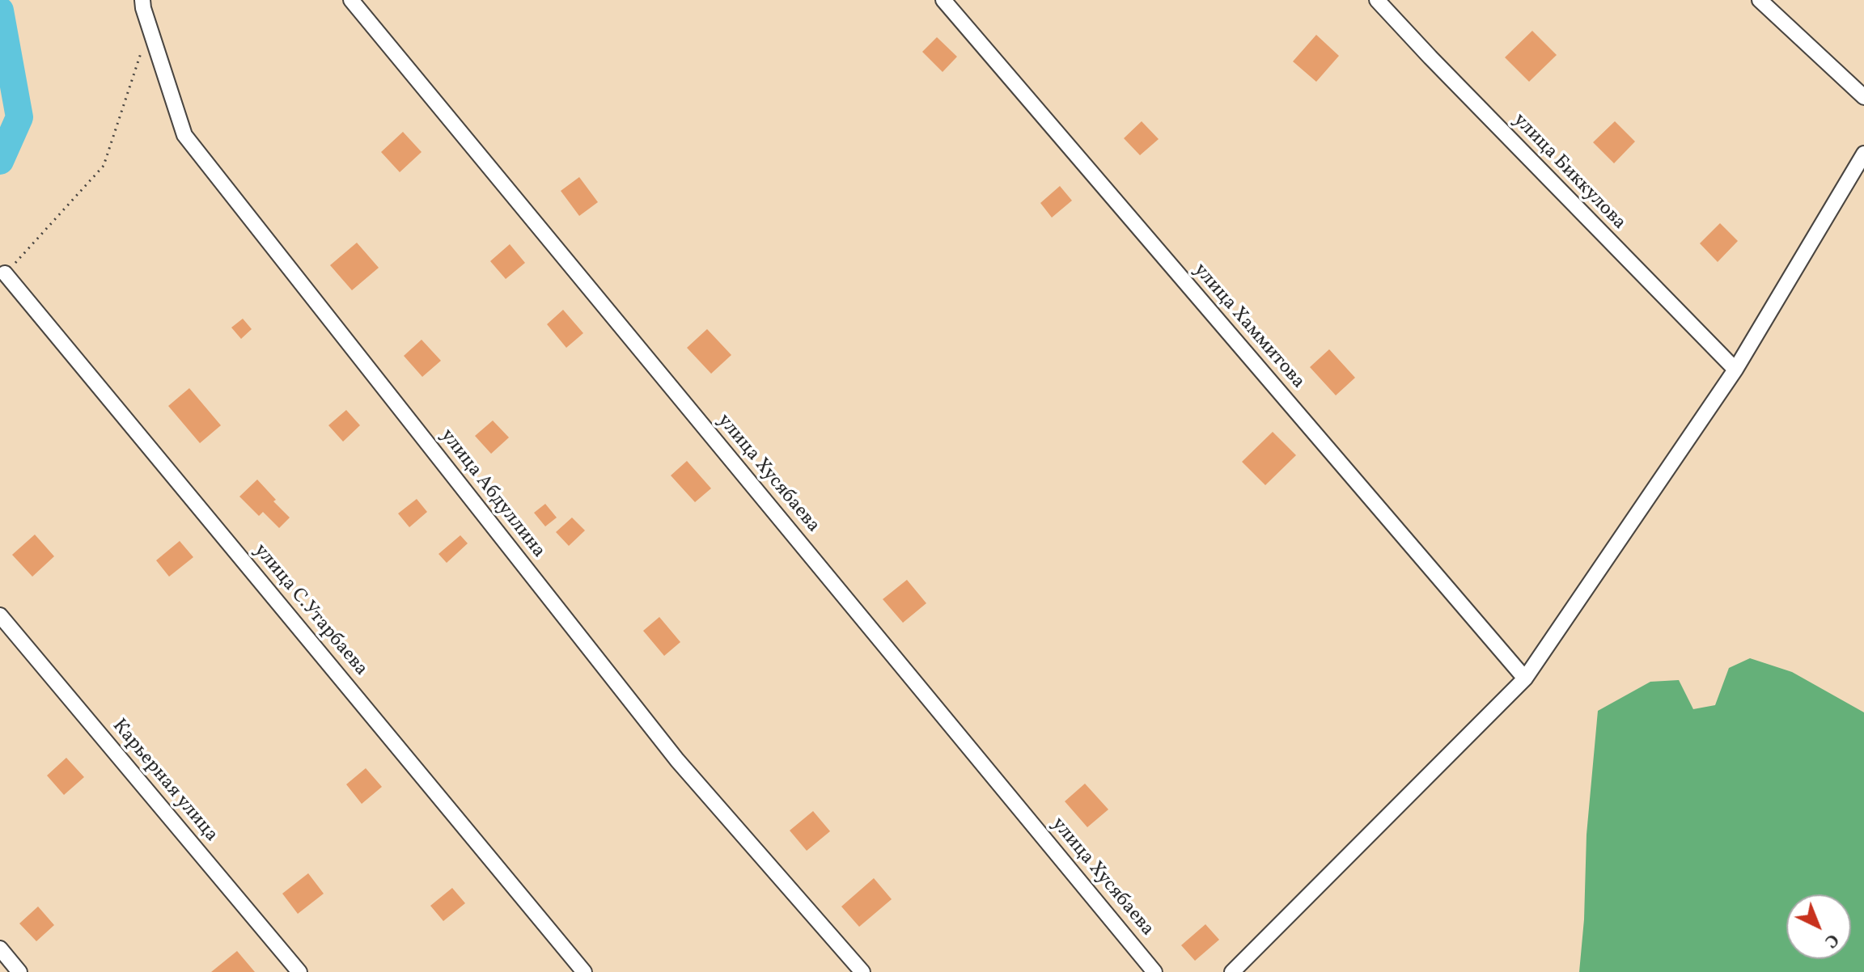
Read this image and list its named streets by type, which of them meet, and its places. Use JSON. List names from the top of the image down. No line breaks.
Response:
{"streets":{"street":["улица Биккулова","улица Хаммитова","улица Хусябаева","улица Абдуллина","улица С.Утарбаева","Карьерная улица"]},"north":"bottom right"}
